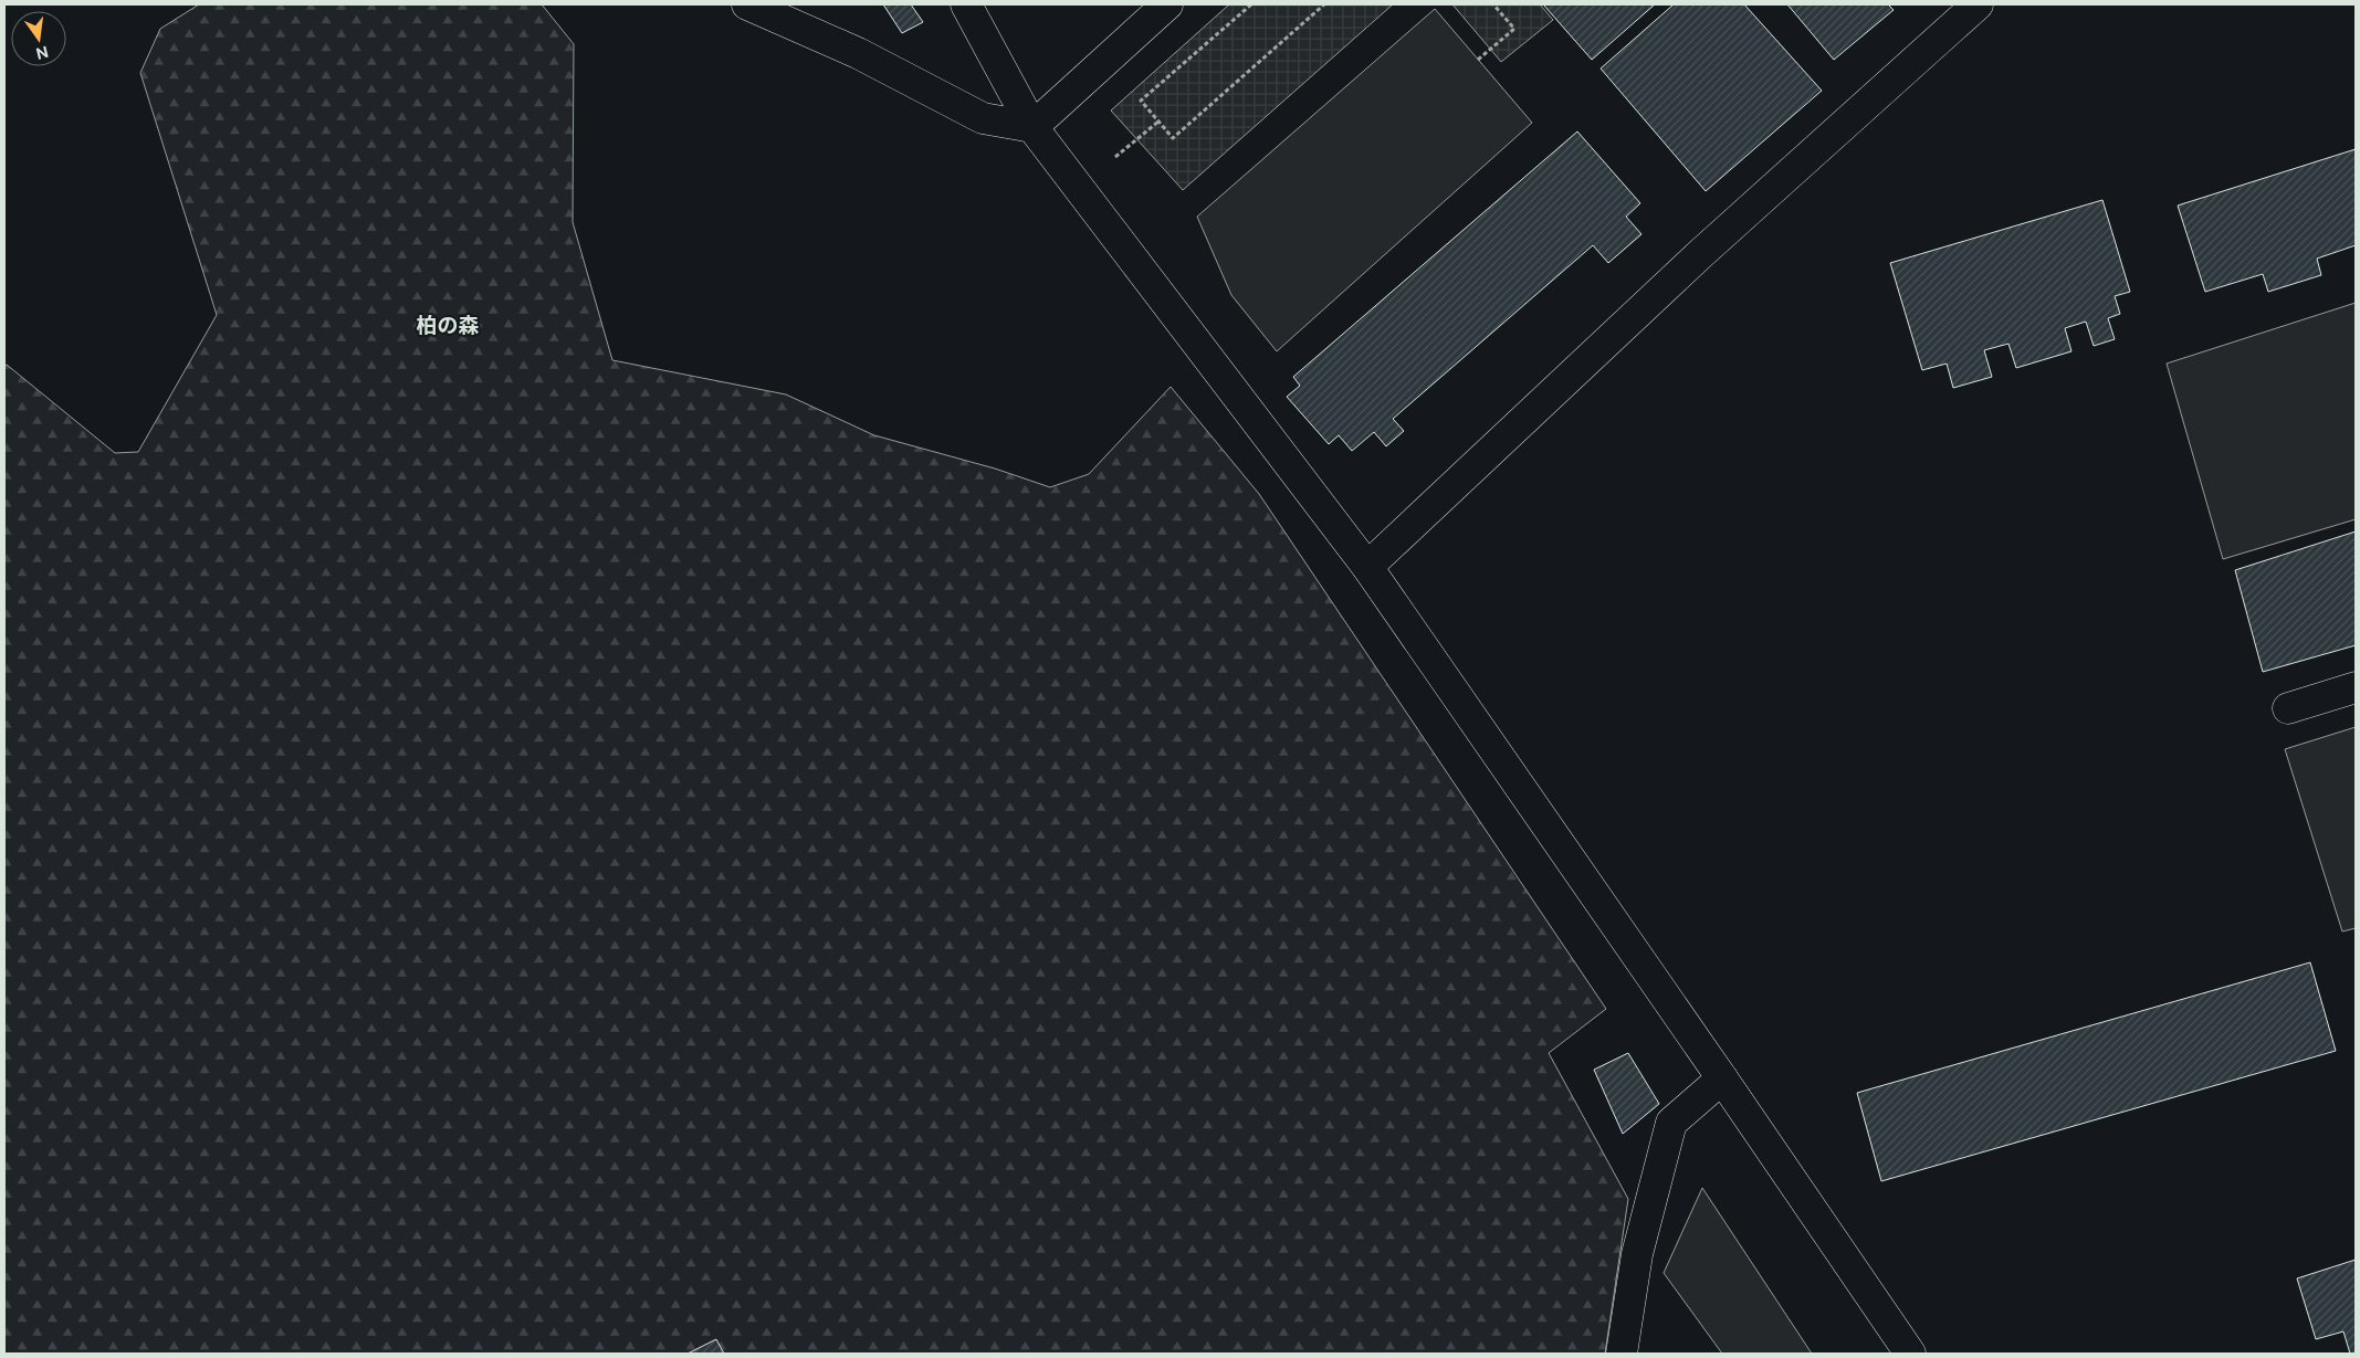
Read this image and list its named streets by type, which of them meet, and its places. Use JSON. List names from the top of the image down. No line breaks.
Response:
{"districts":["柏の森"],"north":"bottom"}
